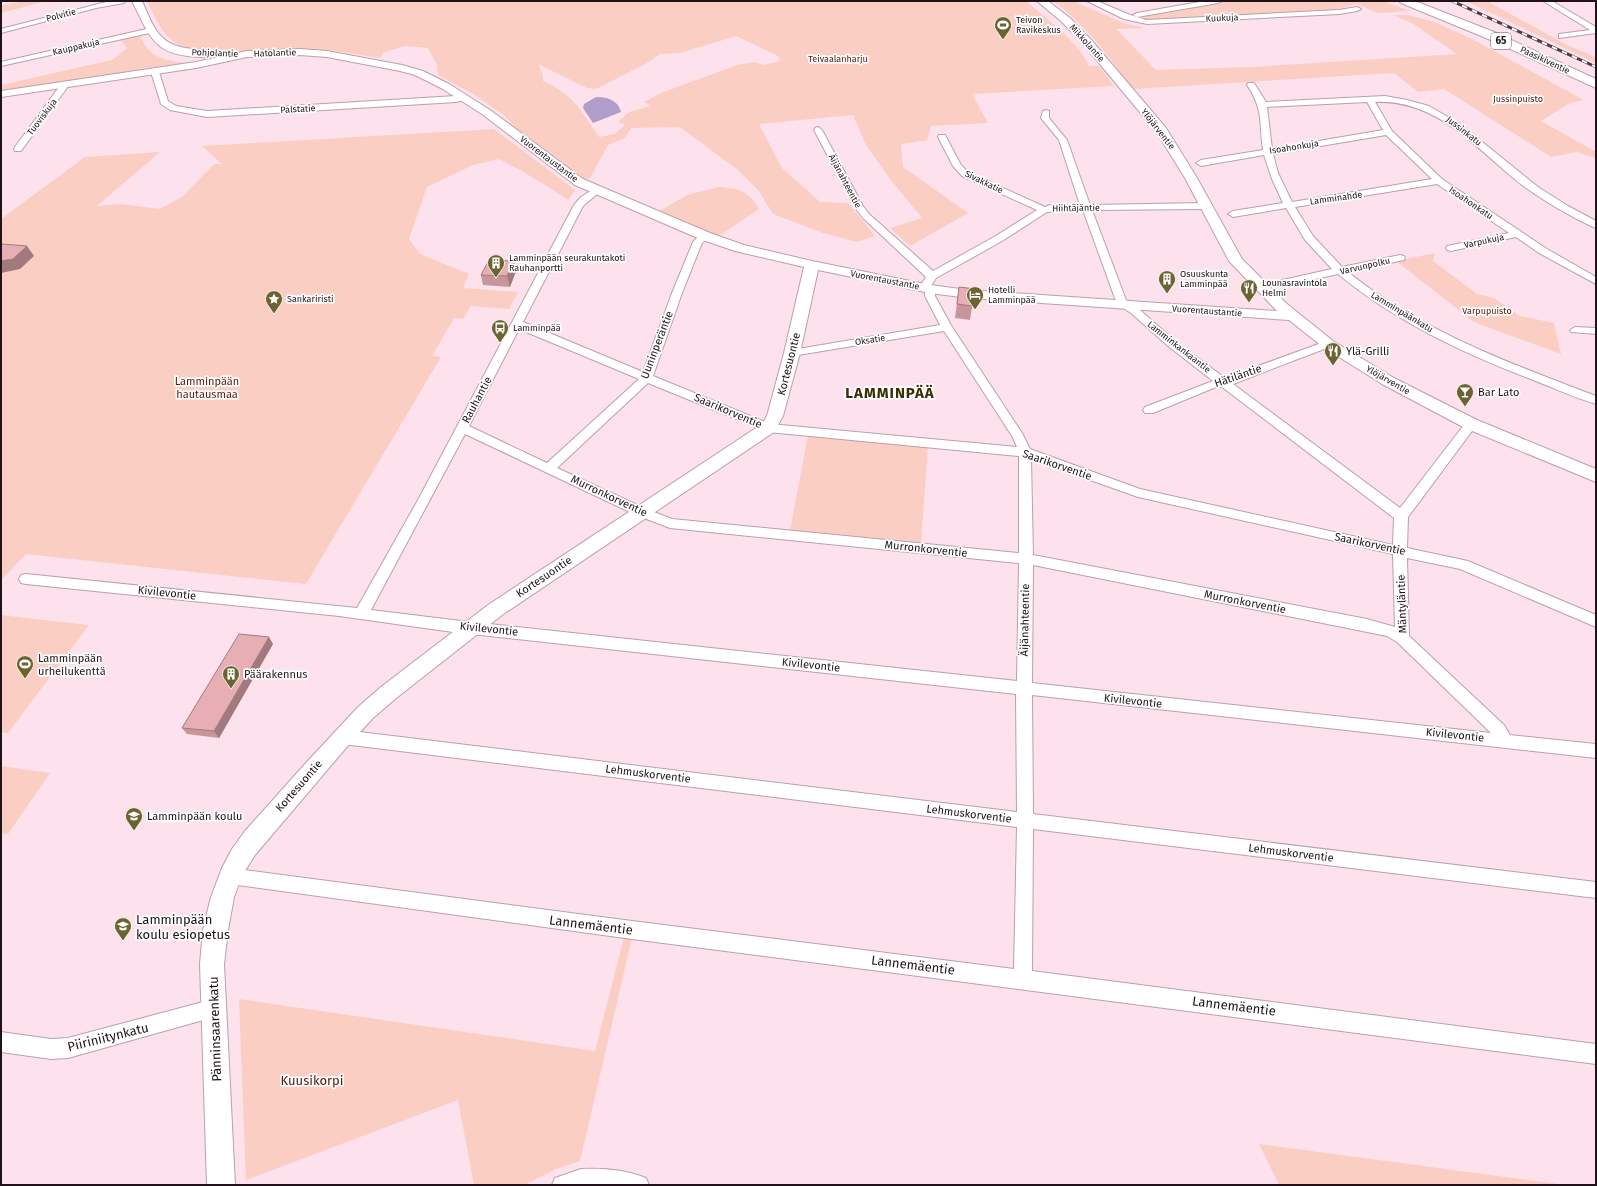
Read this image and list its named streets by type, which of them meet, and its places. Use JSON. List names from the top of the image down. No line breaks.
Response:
{"streets":{"highway":["65","Paasikiventie"],"main road":["Mikkolantie","Pohjolantie","Hatolantie","Ylöjärventie","Vuorentaustantie","Kortesuontie","Pänninsaarenkatu"],"street":["Polvitie","Kuukuja","Kauppakuja","Palstatie","Tuoviskuja","Jussinkatu","Isoahonkuja","Äijänahteentie","Sivakkatie","Lamminahde","Isoahonkatu","Hiihtäjäntie","Varpukuja","Varvunpolku","Lamminpäänkatu","Oksatie","Uuninperäntie","Lamminkankaantie","Hätiläntie","Rauhantie","Saarikorventie","Murronkorventie","Kivilevontie","Mäntyläntie","Lehmuskorventie","Lannemäentie","Piiriniitynkatu"]},"crossings":[["Mikkolantie","Ylöjärventie"],["Kauppakuja","Pohjolantie"],["Pohjolantie","Hatolantie"],["Hatolantie","Palstatie"],["Hatolantie","Tuoviskuja"],["Hatolantie","Vuorentaustantie"],["Ylöjärventie","Vuorentaustantie"],["Ylöjärventie","Hiihtäjäntie"],["Ylöjärventie","Hätiläntie"],["Jussinkatu","Isoahonkatu"],["Jussinkatu","Lamminpäänkatu"],["Isoahonkuja","Isoahonkatu"],["Isoahonkuja","Lamminpäänkatu"],["Vuorentaustantie","Äijänahteentie"],["Vuorentaustantie","Hiihtäjäntie"],["Vuorentaustantie","Uuninperäntie"],["Vuorentaustantie","Lamminkankaantie"],["Vuorentaustantie","Kortesuontie"],["Vuorentaustantie","Rauhantie"],["Äijänahteentie","Hiihtäjäntie"],["Äijänahteentie","Oksatie"],["Äijänahteentie","Saarikorventie"],["Äijänahteentie","Murronkorventie"],["Äijänahteentie","Kivilevontie"],["Äijänahteentie","Lehmuskorventie"],["Äijänahteentie","Lannemäentie"],["Sivakkatie","Hiihtäjäntie"],["Lamminahde","Isoahonkatu"],["Lamminahde","Lamminpäänkatu"],["Isoahonkatu","Varpukuja"],["Hiihtäjäntie","Lamminkankaantie"],["Varvunpolku","Lamminpäänkatu"],["Oksatie","Kortesuontie"],["Uuninperäntie","Saarikorventie"],["Uuninperäntie","Murronkorventie"],["Lamminkankaantie","Hätiläntie"],["Lamminkankaantie","Mäntyläntie"],["Kortesuontie","Saarikorventie"],["Kortesuontie","Murronkorventie"],["Kortesuontie","Kivilevontie"],["Kortesuontie","Lehmuskorventie"],["Kortesuontie","Lannemäentie"],["Kortesuontie","Pänninsaarenkatu"],["Rauhantie","Saarikorventie"],["Rauhantie","Murronkorventie"],["Rauhantie","Kivilevontie"],["Saarikorventie","Mäntyläntie"],["Murronkorventie","Mäntyläntie"],["Kivilevontie","Mäntyläntie"],["Lannemäentie","Pänninsaarenkatu"],["Pänninsaarenkatu","Piiriniitynkatu"]],"districts":["LAMMINPÄÄ"],"parks":["Teivaalanharju","Jussinpuisto","Varpupuisto","Lamminpään hautausmaa","Kuusikorpi"],"places":{"sports":["Teivon Ravikeskus","Lamminpään urheilukenttä"],"building":["Lamminpään seurakuntakoti Rauhanportti","Osuuskunta Lamminpää","Päärakennus"],"restaurant":["Lounasravintola Helmi","Ylä-Grilli"],"hotel":["Hotelli Lamminpää"],"place":["Sankariristi"],"bus stop":["Lamminpää"],"bar":["Bar Lato"],"school or university":["Lamminpään koulu","Lamminpään koulu esiopetus"]}}
